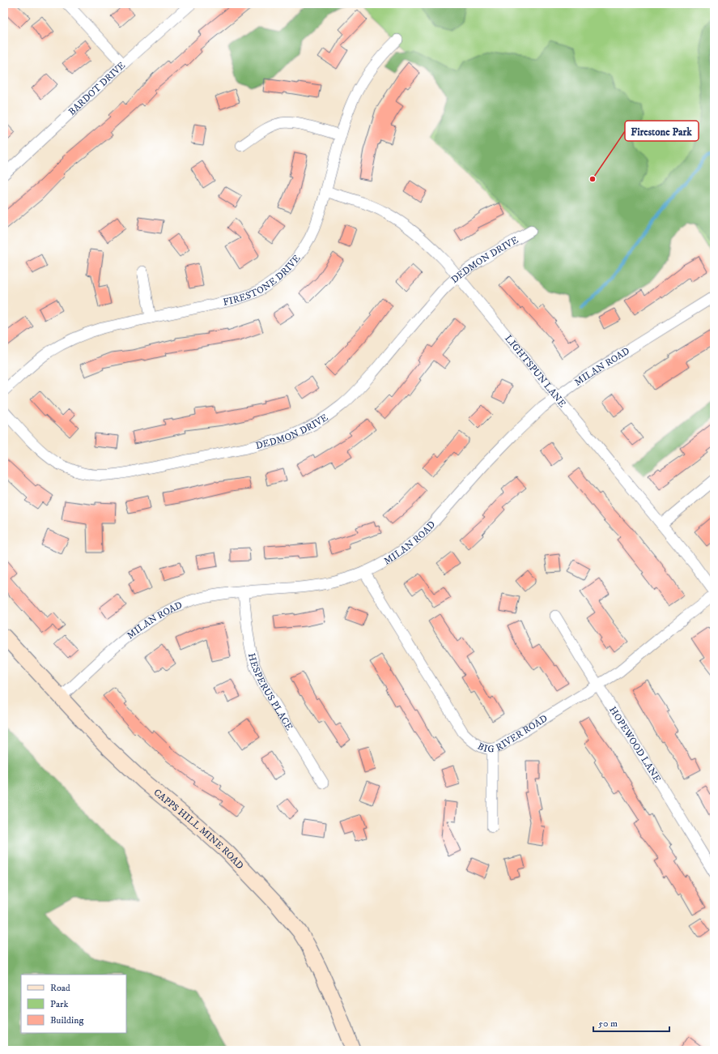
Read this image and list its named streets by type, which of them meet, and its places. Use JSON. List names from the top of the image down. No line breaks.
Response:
{"streets":{"street":["BARDOT DRIVE","DEDMON DRIVE","FIRESTONE DRIVE","MILAN ROAD","LIGHTSPUN LANE","HESPERUS PLACE","BIG RIVER ROAD","HOPEWOOD LANE","CAPPS HILL MINE ROAD"]},"crossings":[["DEDMON DRIVE","LIGHTSPUN LANE"],["FIRESTONE DRIVE","LIGHTSPUN LANE"],["MILAN ROAD","LIGHTSPUN LANE"],["MILAN ROAD","HESPERUS PLACE"],["MILAN ROAD","BIG RIVER ROAD"],["MILAN ROAD","CAPPS HILL MINE ROAD"],["BIG RIVER ROAD","HOPEWOOD LANE"]],"places":["Firestone Park"],"legend":["Road","Park","Building"],"scale_bar":"50 m"}
